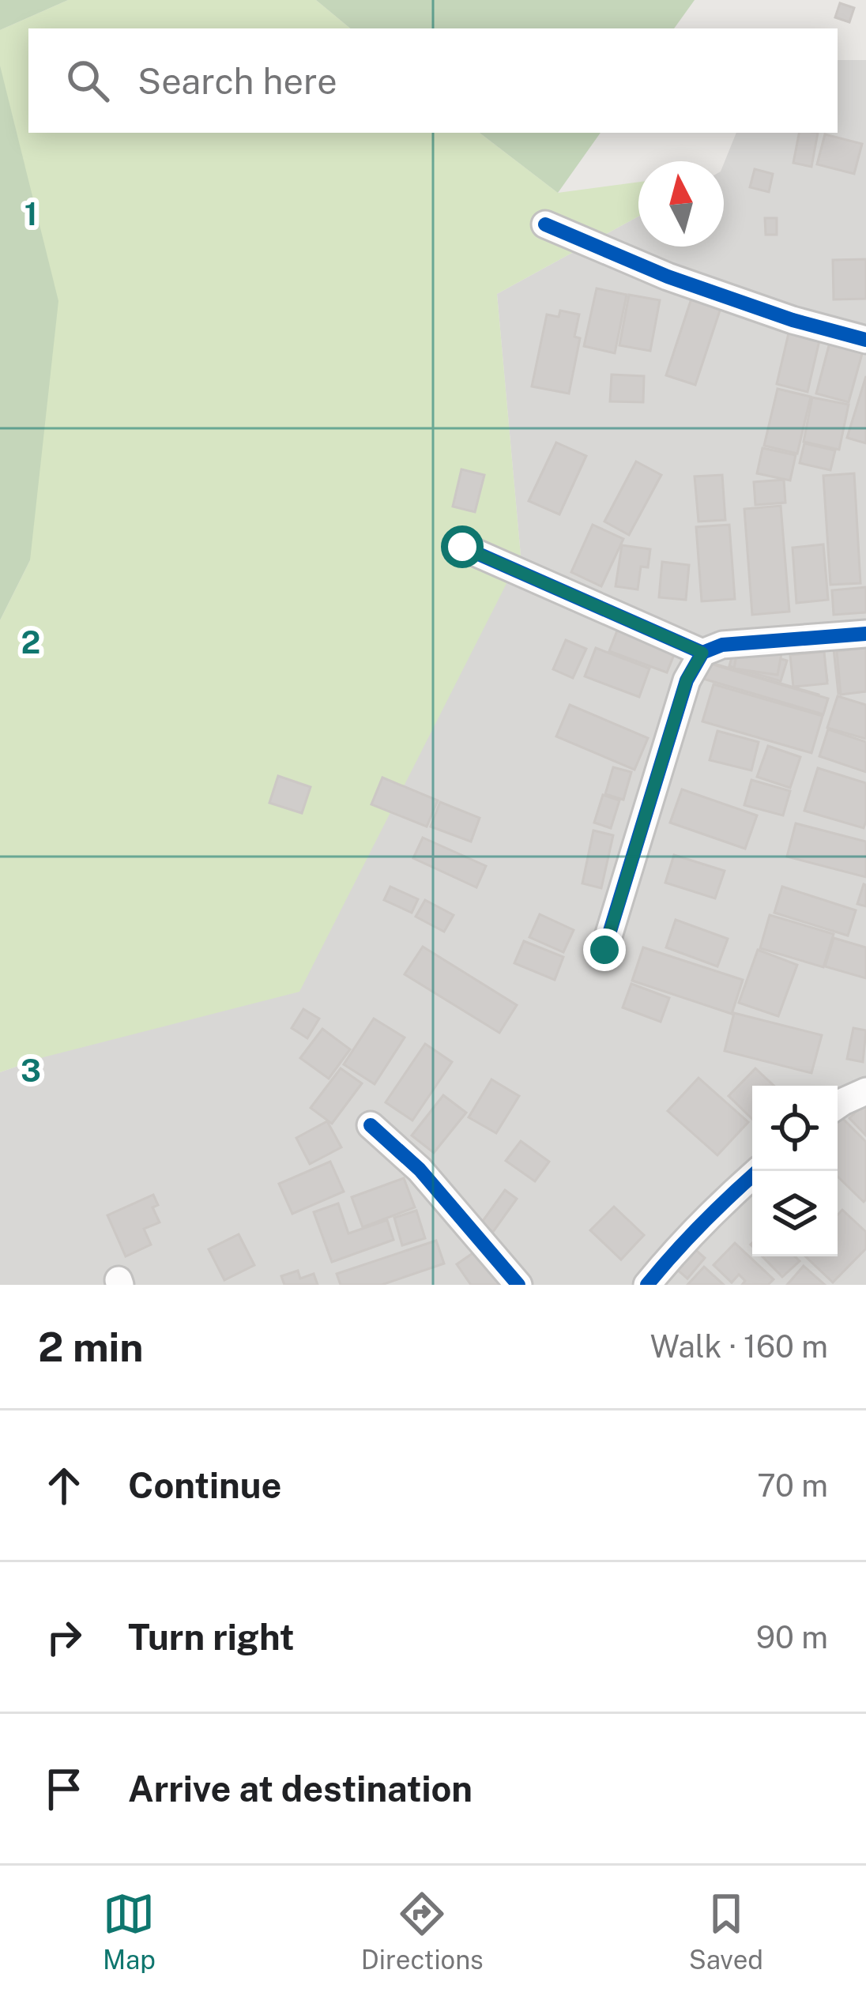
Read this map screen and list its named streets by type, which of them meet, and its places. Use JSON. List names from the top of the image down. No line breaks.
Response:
{"north":"top","page":{"search":"Search here","heading":["2 min","Walk · 160 m"],"list":[["Continue","70 m"],["Turn right","90 m"],"Arrive at destination"],"nav":["Map","Directions","Saved"]},"grid":{"rows":["1","2","3"]}}
